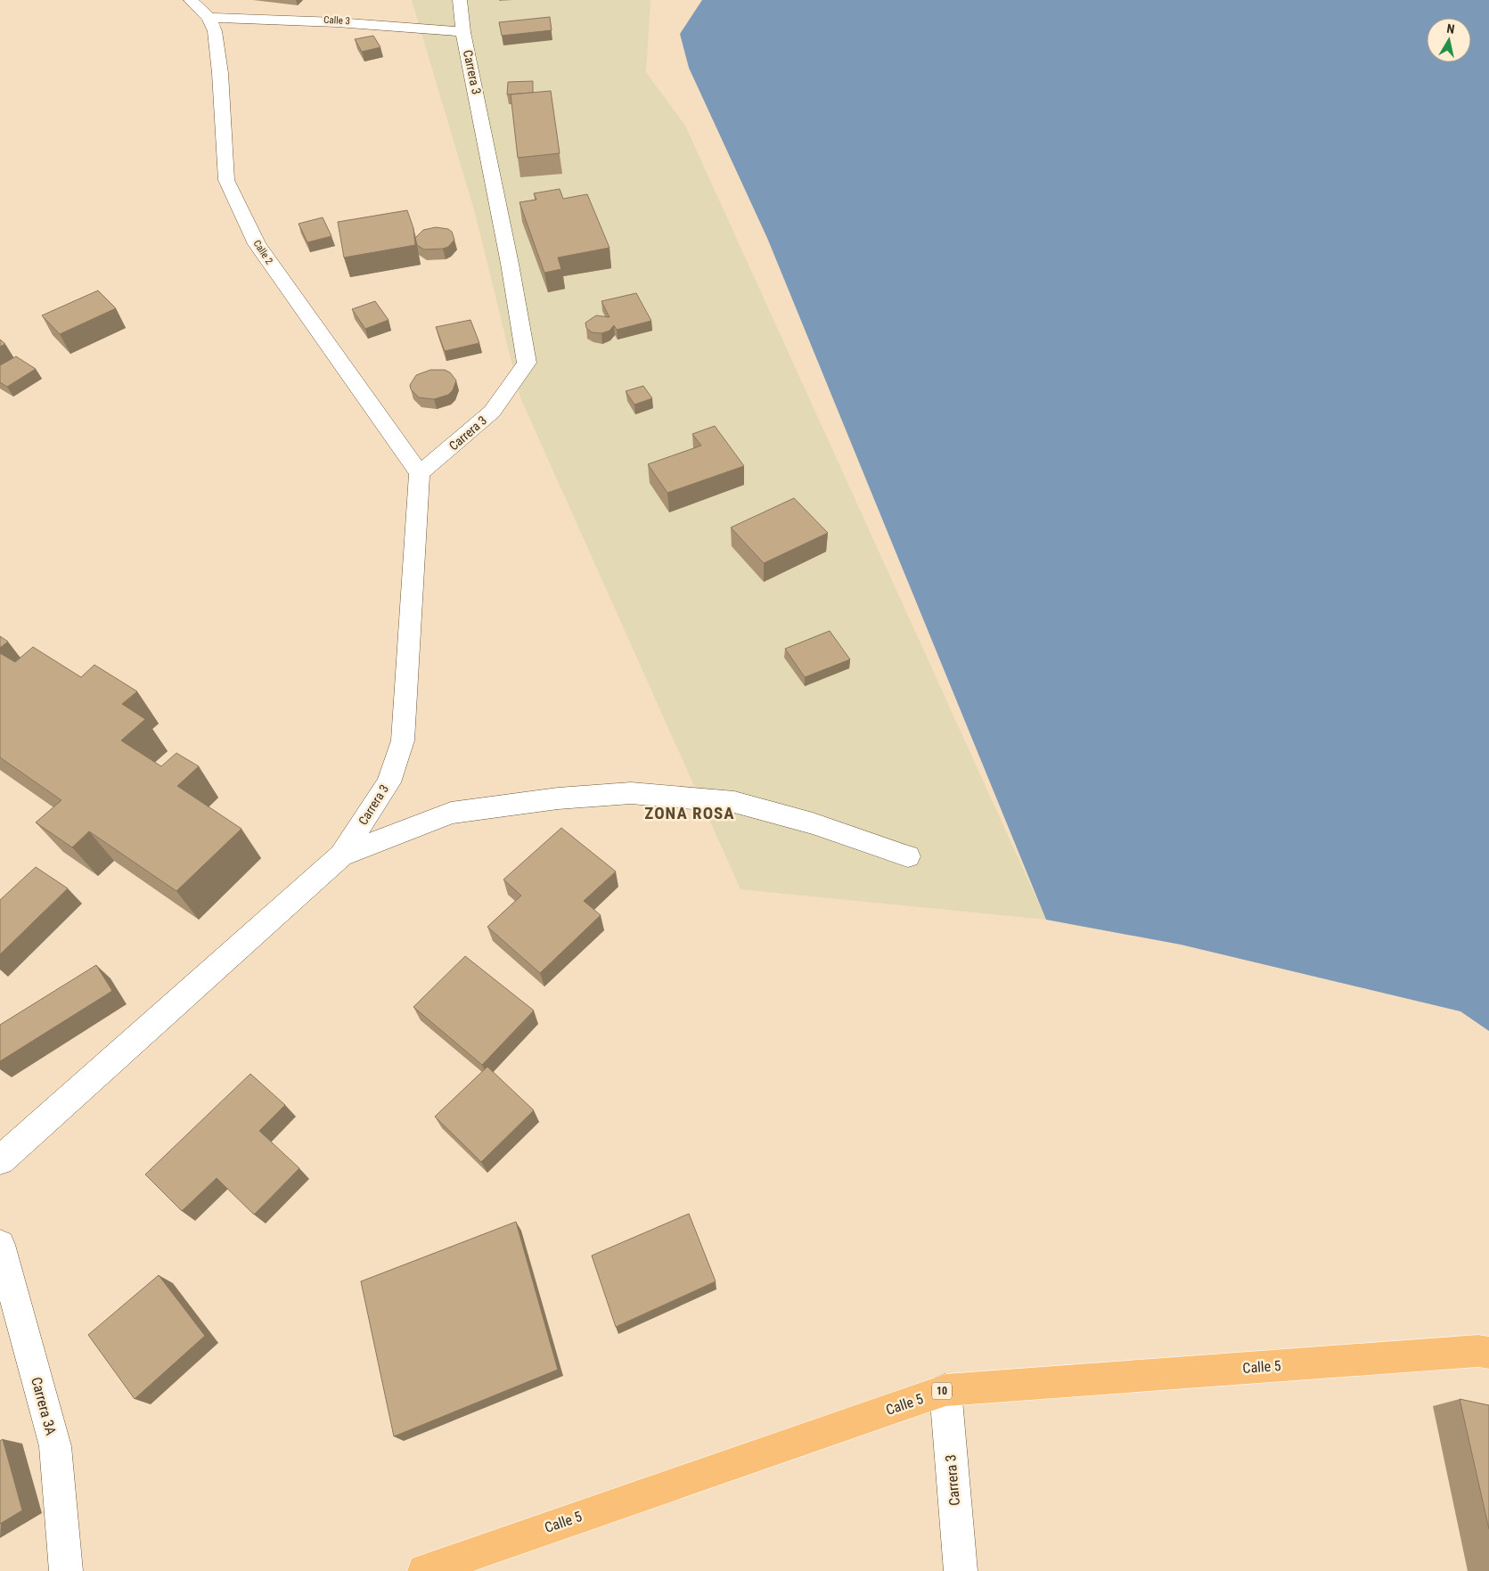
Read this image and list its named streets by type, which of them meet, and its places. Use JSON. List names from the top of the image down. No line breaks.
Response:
{"streets":{"main road":["Calle 5","10"],"street":["Calle 3","Carrera 3","Calle 2","Carrera 3A"]},"crossings":[["Calle 3","Carrera 3"],["Calle 3","Calle 2"],["Carrera 3","Calle 2"],["Carrera 3","Calle 5"]],"districts":["ZONA ROSA"],"north":"top"}
